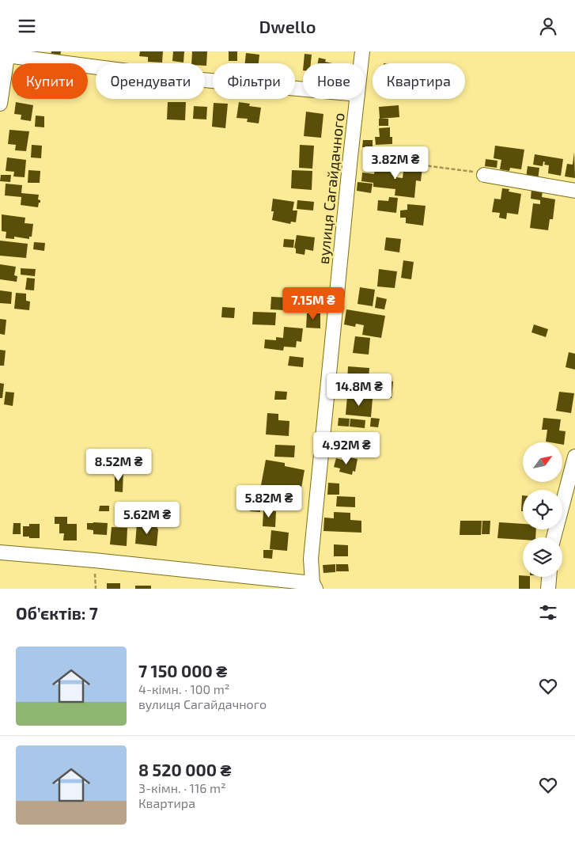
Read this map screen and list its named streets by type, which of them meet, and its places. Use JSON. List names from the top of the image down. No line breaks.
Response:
{"streets":{"street":["вулиця Сагайдачного"]},"north":"top right","page":{"header":"Dwello","chip":["Купити","Орендувати","Фільтри","Нове","Квартира"],"price":["3.82M ₴","7.15M ₴","14.8M ₴","4.92M ₴","8.52M ₴","5.82M ₴","5.62M ₴"],"heading":"Об’єктів: 7","list":[{"name":"7 150 000 ₴","note":"4-кімн. · 100 m² · вулиця Сагайдачного"},{"name":"8 520 000 ₴","note":"3-кімн. · 116 m² · Квартира"}]}}
